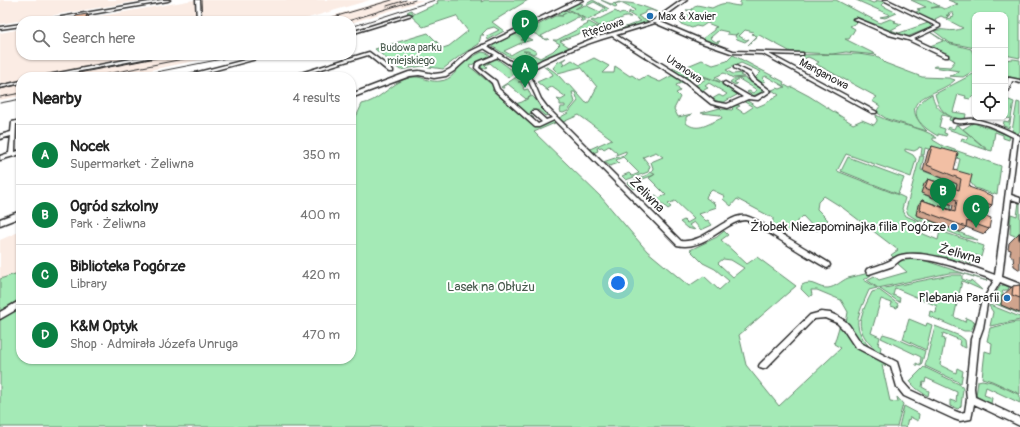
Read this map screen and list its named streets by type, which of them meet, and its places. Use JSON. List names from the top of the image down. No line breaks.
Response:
{"streets":{"street":["Rtęciowa","Uranowa","Manganowa","Żeliwna"]},"crossings":[["Rtęciowa","Uranowa"],["Rtęciowa","Manganowa"],["Rtęciowa","Żeliwna"]],"parks":["Budowa parku miejskiego","Lasek na Obłużu"],"places":["Max & Xavier","Żłobek Niezapominajka filia Pogórze","Plebania Parafii"],"page":{"pins":["D","A","B","C"],"map_buttons":["+","−"],"search":"Search here","heading":["Nearby","4 results"],"list":[{"mark":"A","name":"Nocek","note":"Supermarket · Żeliwna","value":"350 m"},{"mark":"B","name":"Ogród szkolny","note":"Park · Żeliwna","value":"400 m"},{"mark":"C","name":"Biblioteka Pogórze","note":"Library","value":"420 m"},{"mark":"D","name":"K&M Optyk","note":"Shop · Admirała Józefa Unruga","value":"470 m"}]}}
